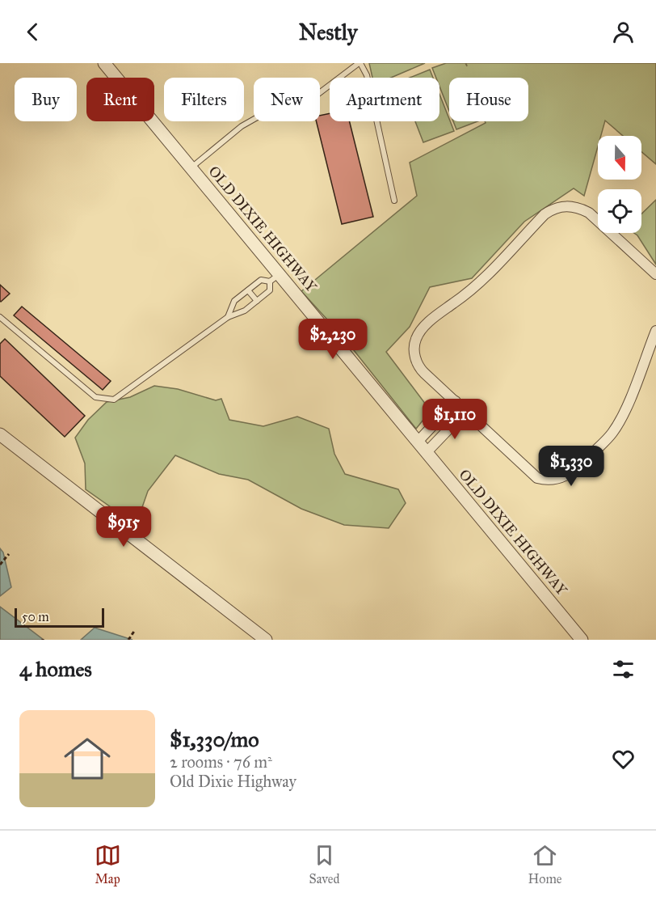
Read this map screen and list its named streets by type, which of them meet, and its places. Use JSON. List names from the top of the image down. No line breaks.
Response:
{"streets":{"street":["OLD DIXIE HIGHWAY"]},"scale_bar":"50 m","north":"bottom","page":{"header":"Nestly","chip":["Buy","Rent","Filters","New","Apartment","House"],"price":["$2,230","$1,110","$1,330","$915"],"scale":"50 m","heading":"4 homes","list":[{"name":"$1,330/mo","note":"2 rooms · 76 m² · Old Dixie Highway"}],"tabs":["Map","Saved","Home"]}}
